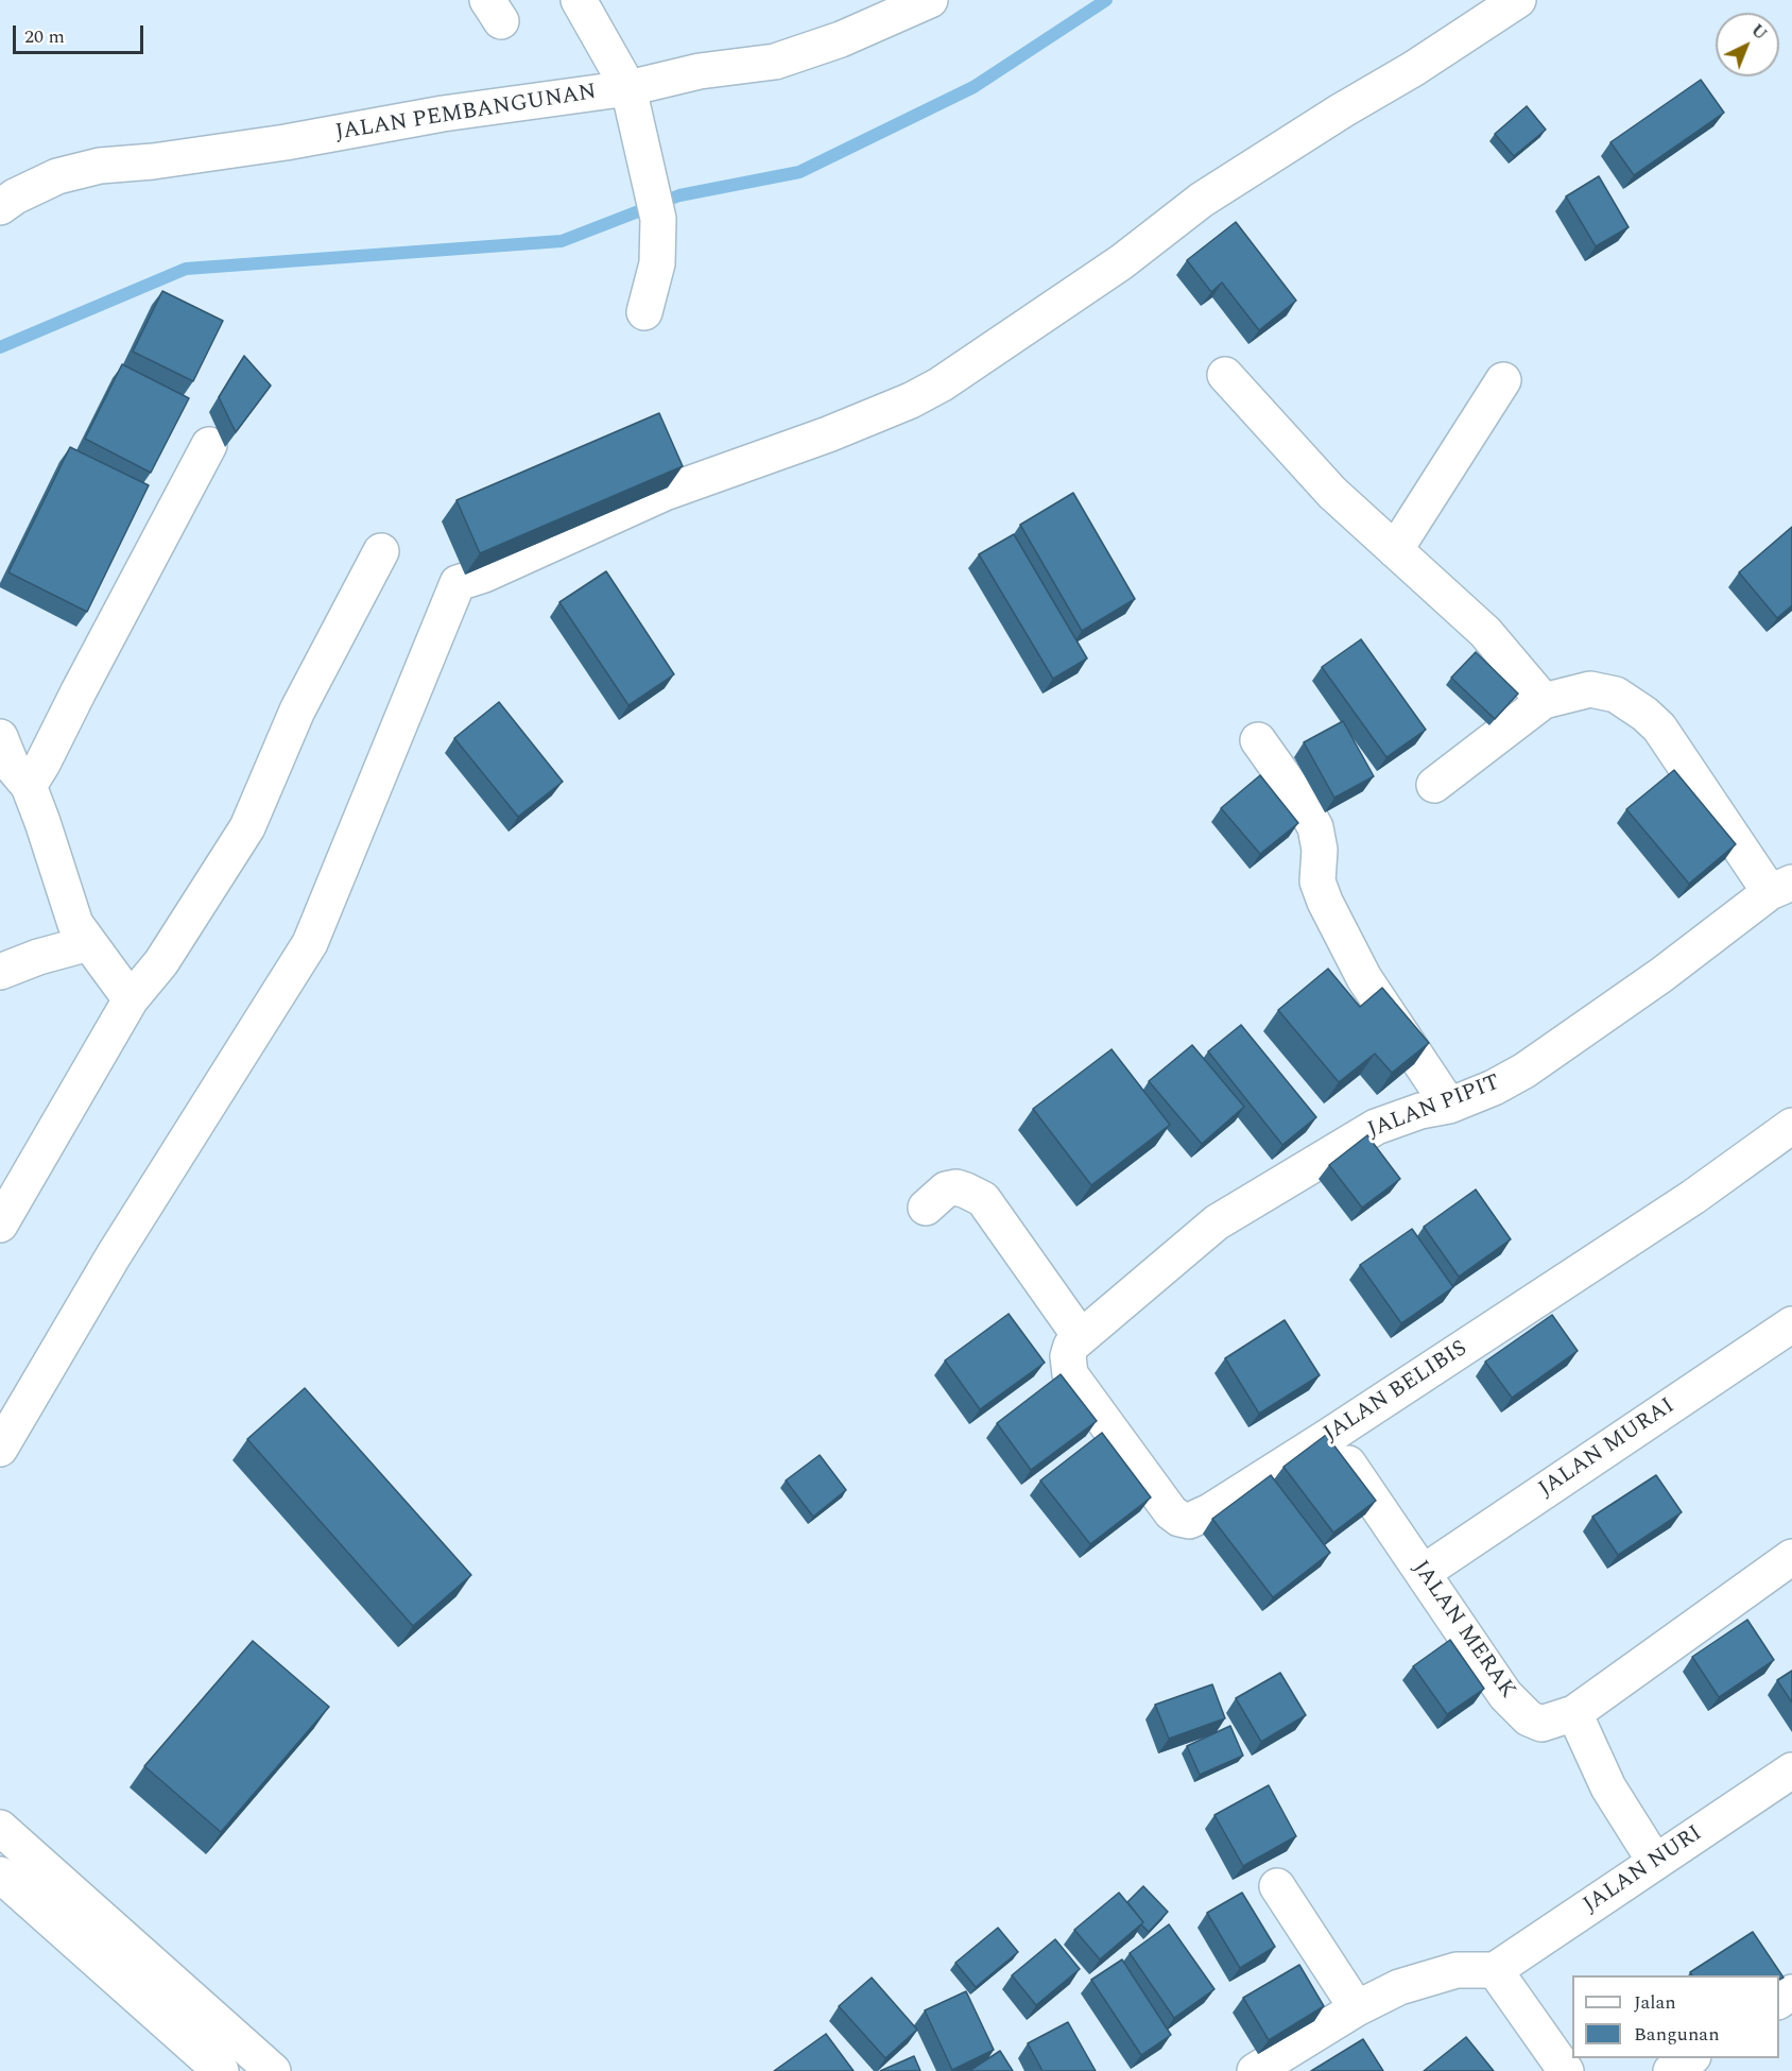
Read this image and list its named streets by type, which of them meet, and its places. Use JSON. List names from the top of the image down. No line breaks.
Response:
{"streets":{"street":["JALAN PEMBANGUNAN","JALAN PIPIT","JALAN BELIBIS","JALAN MURAI","JALAN MERAK","JALAN NURI"]},"crossings":[["JALAN PIPIT","JALAN BELIBIS"],["JALAN BELIBIS","JALAN MERAK"],["JALAN MURAI","JALAN MERAK"]],"legend":["Jalan","Bangunan"],"scale_bar":"20 m","north":"top right"}
